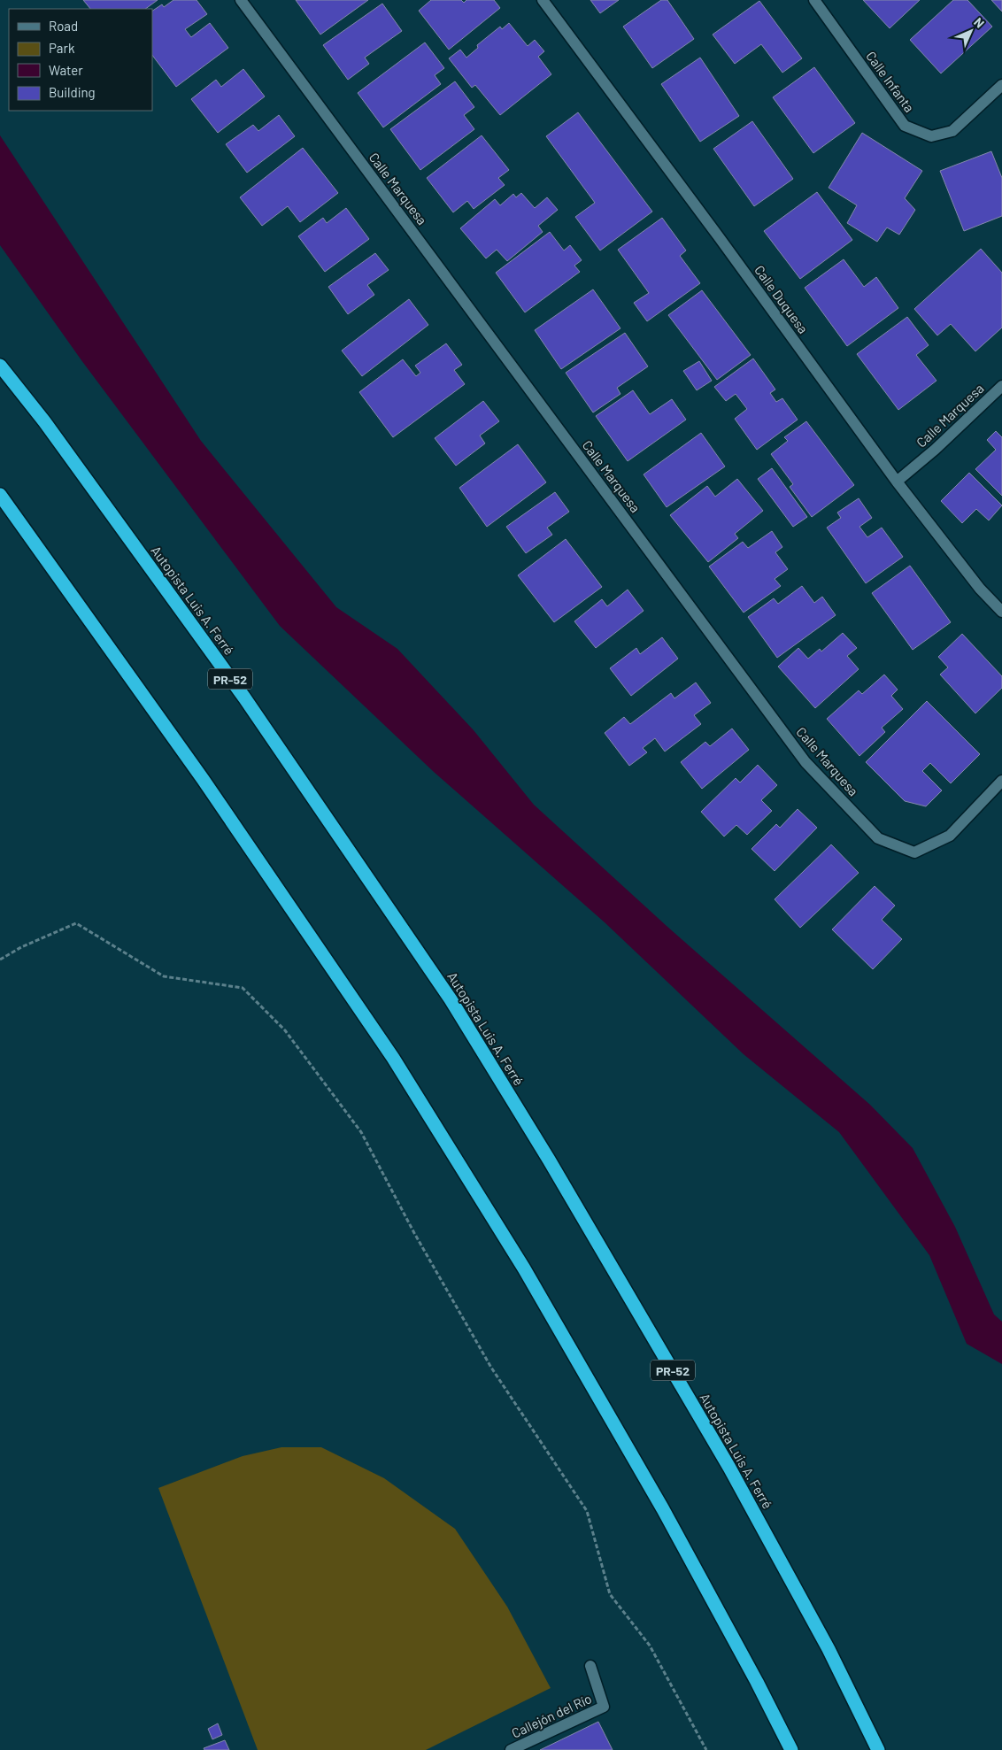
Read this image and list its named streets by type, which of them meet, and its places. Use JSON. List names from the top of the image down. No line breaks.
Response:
{"streets":{"highway":["Autopista Luis A. Ferré","PR-52"],"street":["Calle Infanta","Calle Marquesa","Calle Duquesa","Callejón del Río"]},"crossings":[["Calle Marquesa","Calle Duquesa"]],"legend":["Road","Park","Water","Building"],"north":"top right"}
